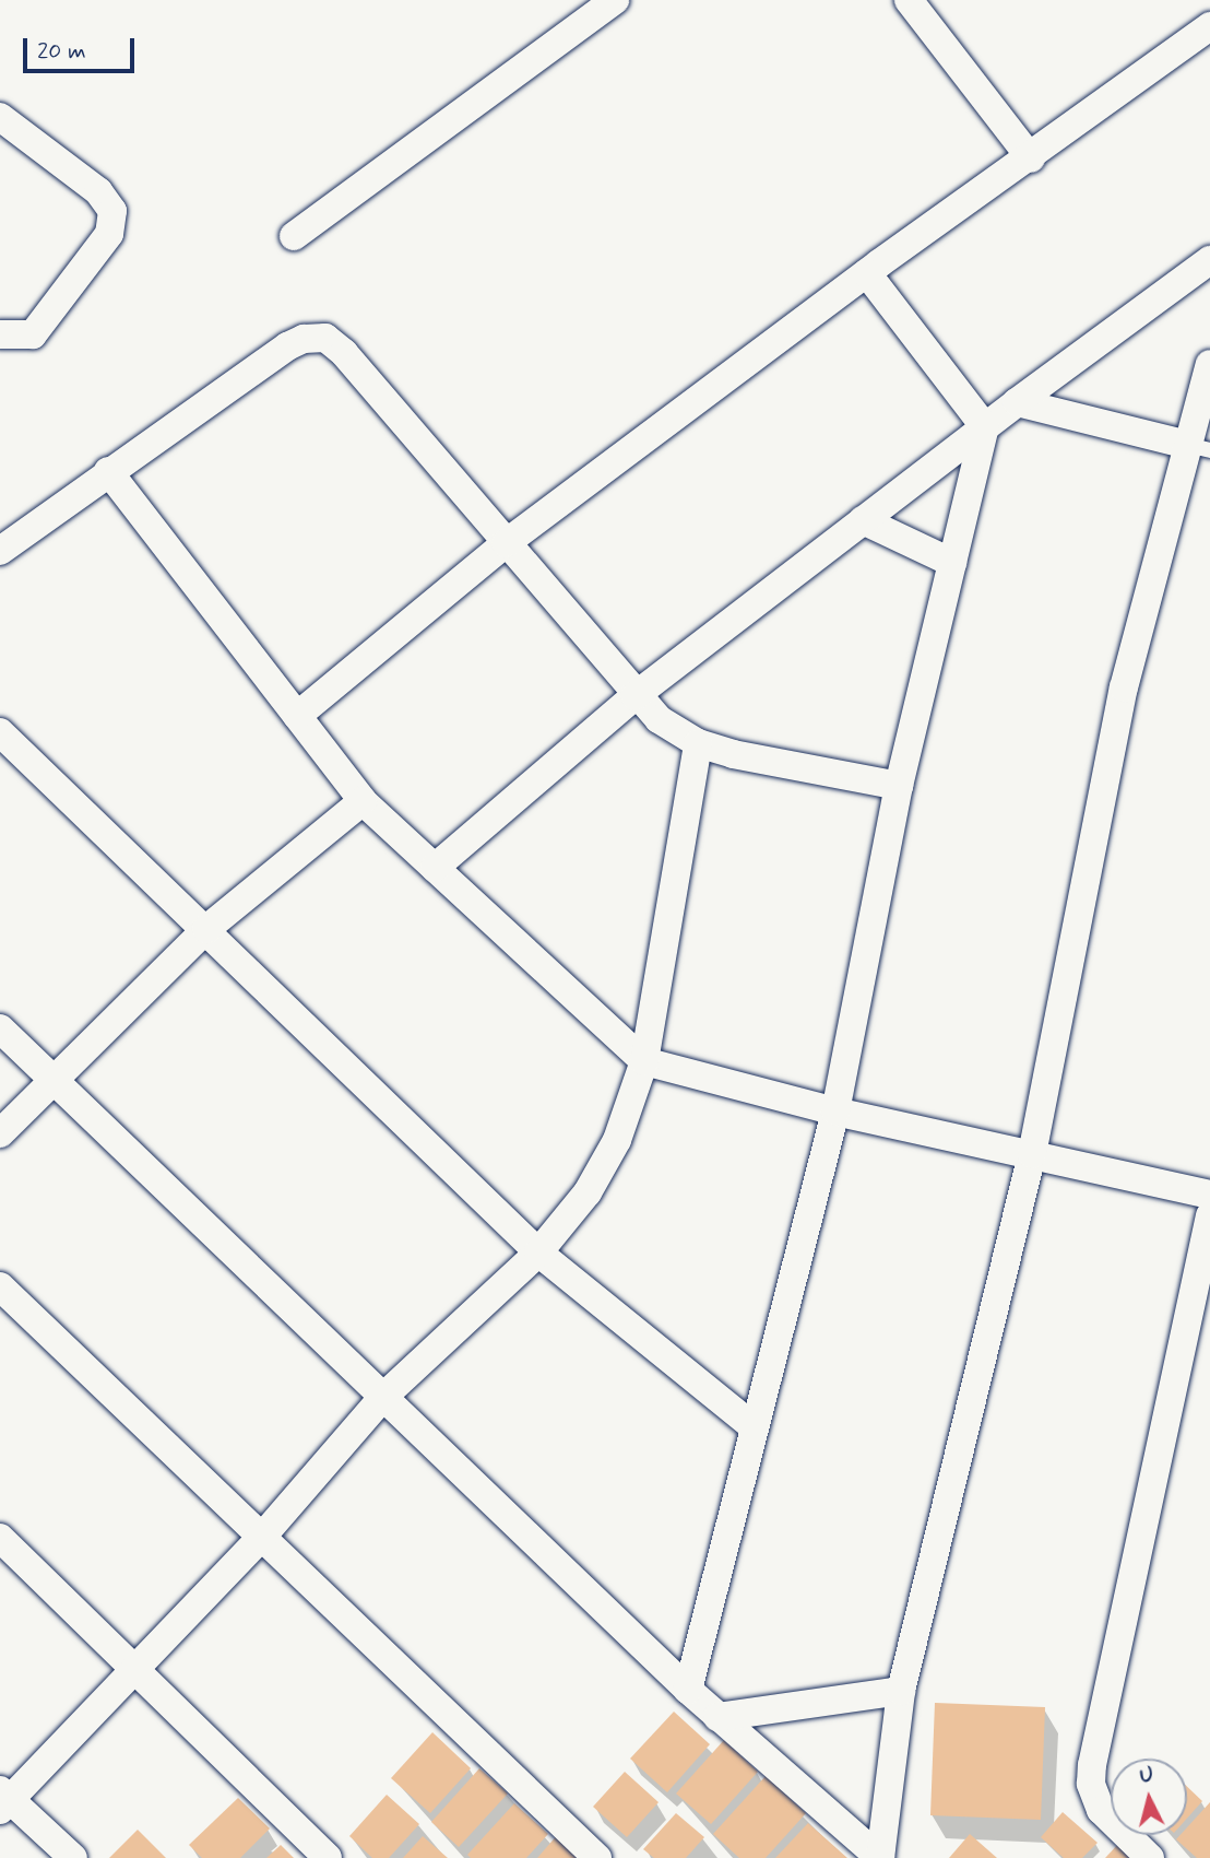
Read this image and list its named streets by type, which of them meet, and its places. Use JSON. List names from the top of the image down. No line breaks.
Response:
{"scale_bar":"20 m","north":"top"}
